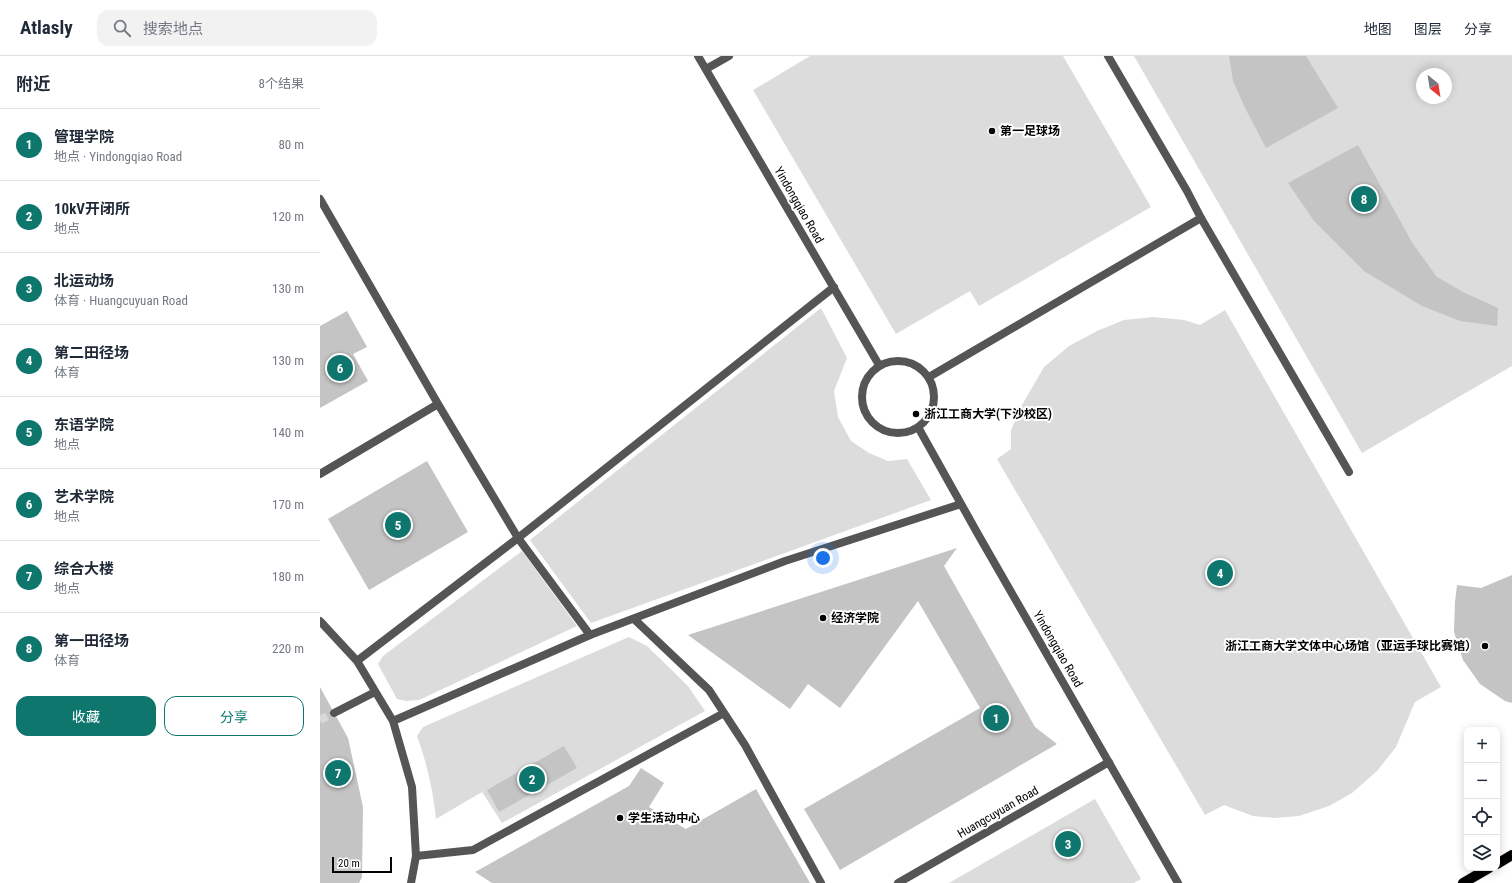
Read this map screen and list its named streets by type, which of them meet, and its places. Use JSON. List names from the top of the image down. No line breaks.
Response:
{"streets":{"street":["Yindongqiao Road","Huangcuyuan Road"]},"crossings":[["Yindongqiao Road","Huangcuyuan Road"]],"places":["第一足球场","浙江工商大学(下沙校区)","经济学院","浙江工商大学文体中心场馆（亚运手球比赛馆）","学生活动中心"],"scale_bar":"20 m","north":"bottom right","page":{"header":"Atlasly","search":"搜索地点","nav":["地图","图层","分享"],"heading":["附近","8个结果"],"list":[{"mark":"1","name":"管理学院","note":"地点 · Yindongqiao Road","value":"80 m"},{"mark":"2","name":"10kV开闭所","note":"地点","value":"120 m"},{"mark":"3","name":"北运动场","note":"体育 · Huangcuyuan Road","value":"130 m"},{"mark":"4","name":"第二田径场","note":"体育","value":"130 m"},{"mark":"5","name":"东语学院","note":"地点","value":"140 m"},{"mark":"6","name":"艺术学院","note":"地点","value":"170 m"},{"mark":"7","name":"综合大楼","note":"地点","value":"180 m"},{"mark":"8","name":"第一田径场","note":"体育","value":"220 m"}],"pins":["8","6","5","4","1","7","2","3"],"buttons":["收藏","分享"],"map_buttons":["+","−"],"scale":"20 m"}}
